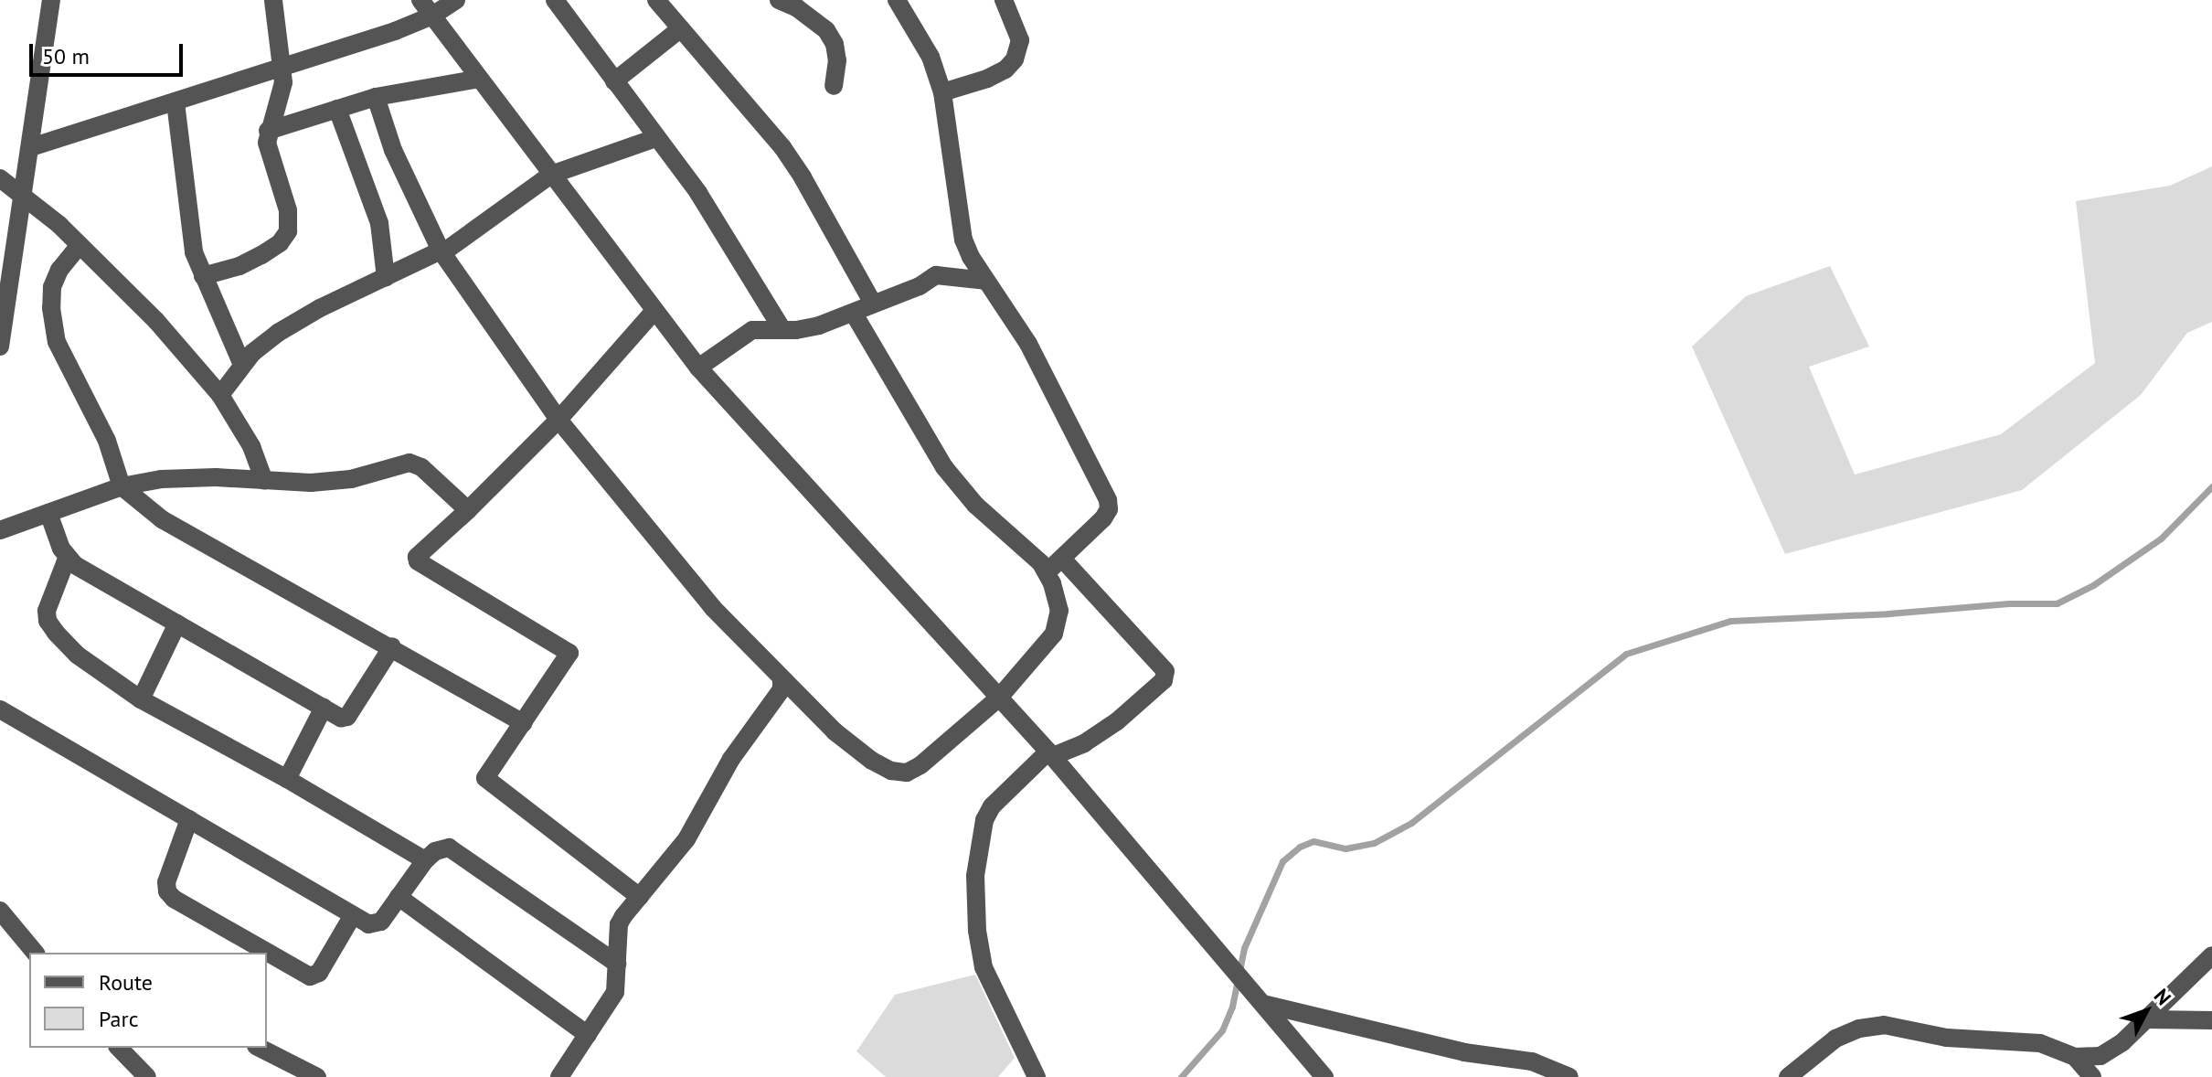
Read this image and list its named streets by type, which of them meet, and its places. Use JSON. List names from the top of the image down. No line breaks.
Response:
{"legend":["Route","Parc"],"scale_bar":"50 m","north":"top right"}
